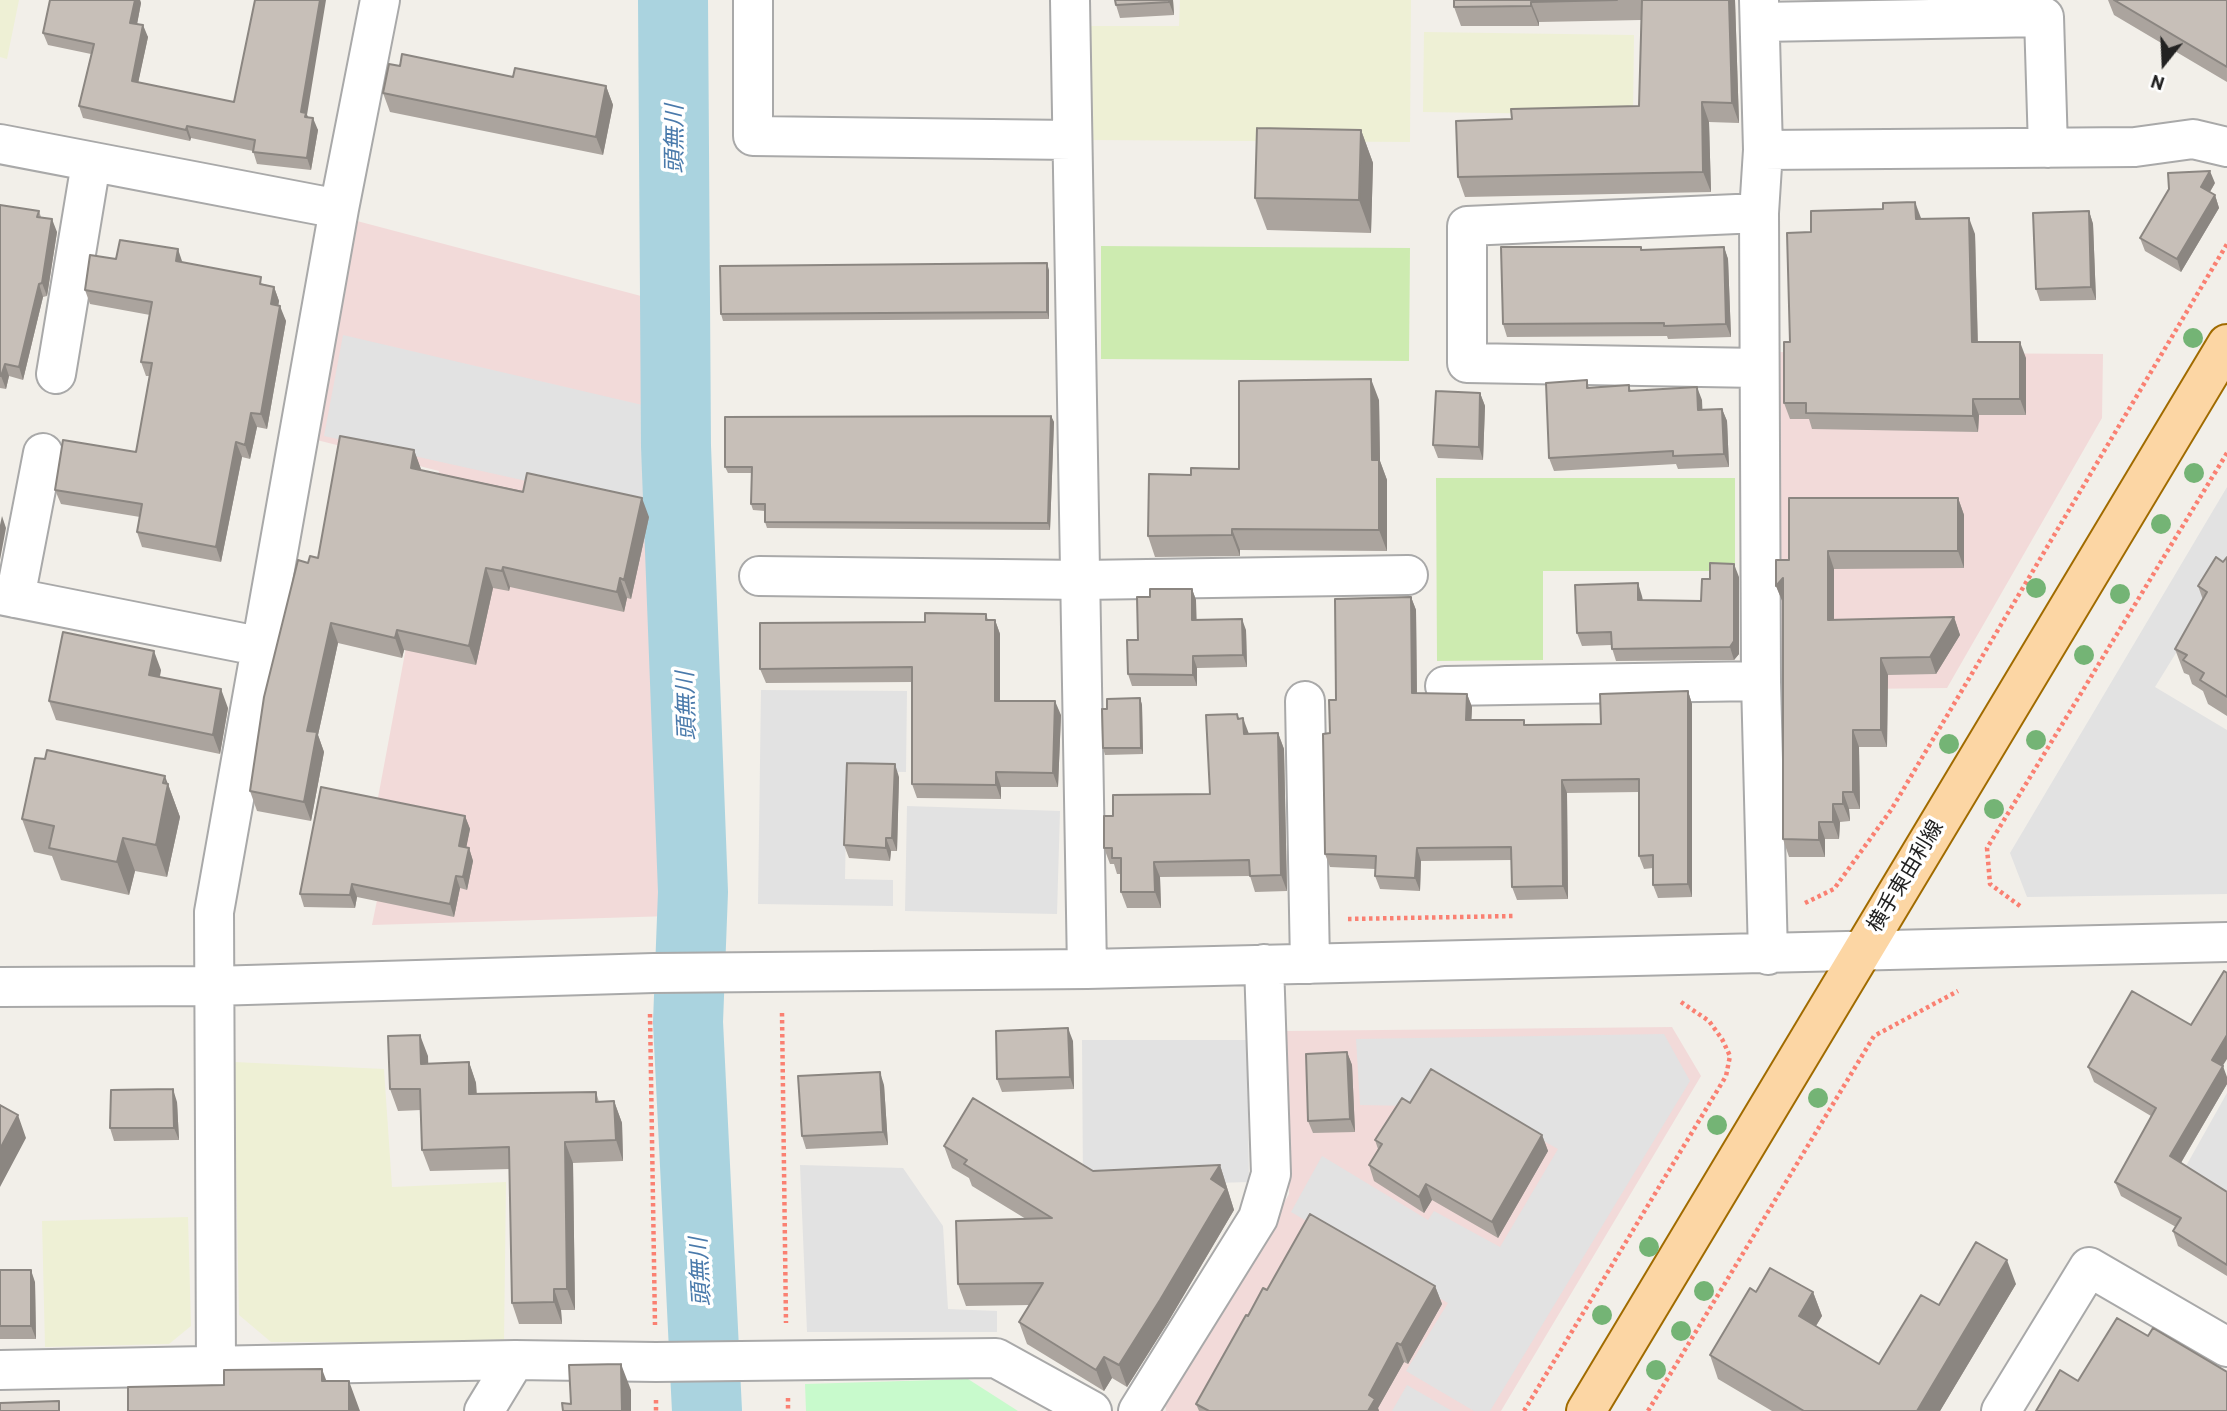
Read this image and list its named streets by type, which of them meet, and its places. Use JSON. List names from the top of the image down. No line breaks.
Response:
{"streets":{"main road":["横手東由利線"]},"water":["頭無川"],"north":"bottom"}
